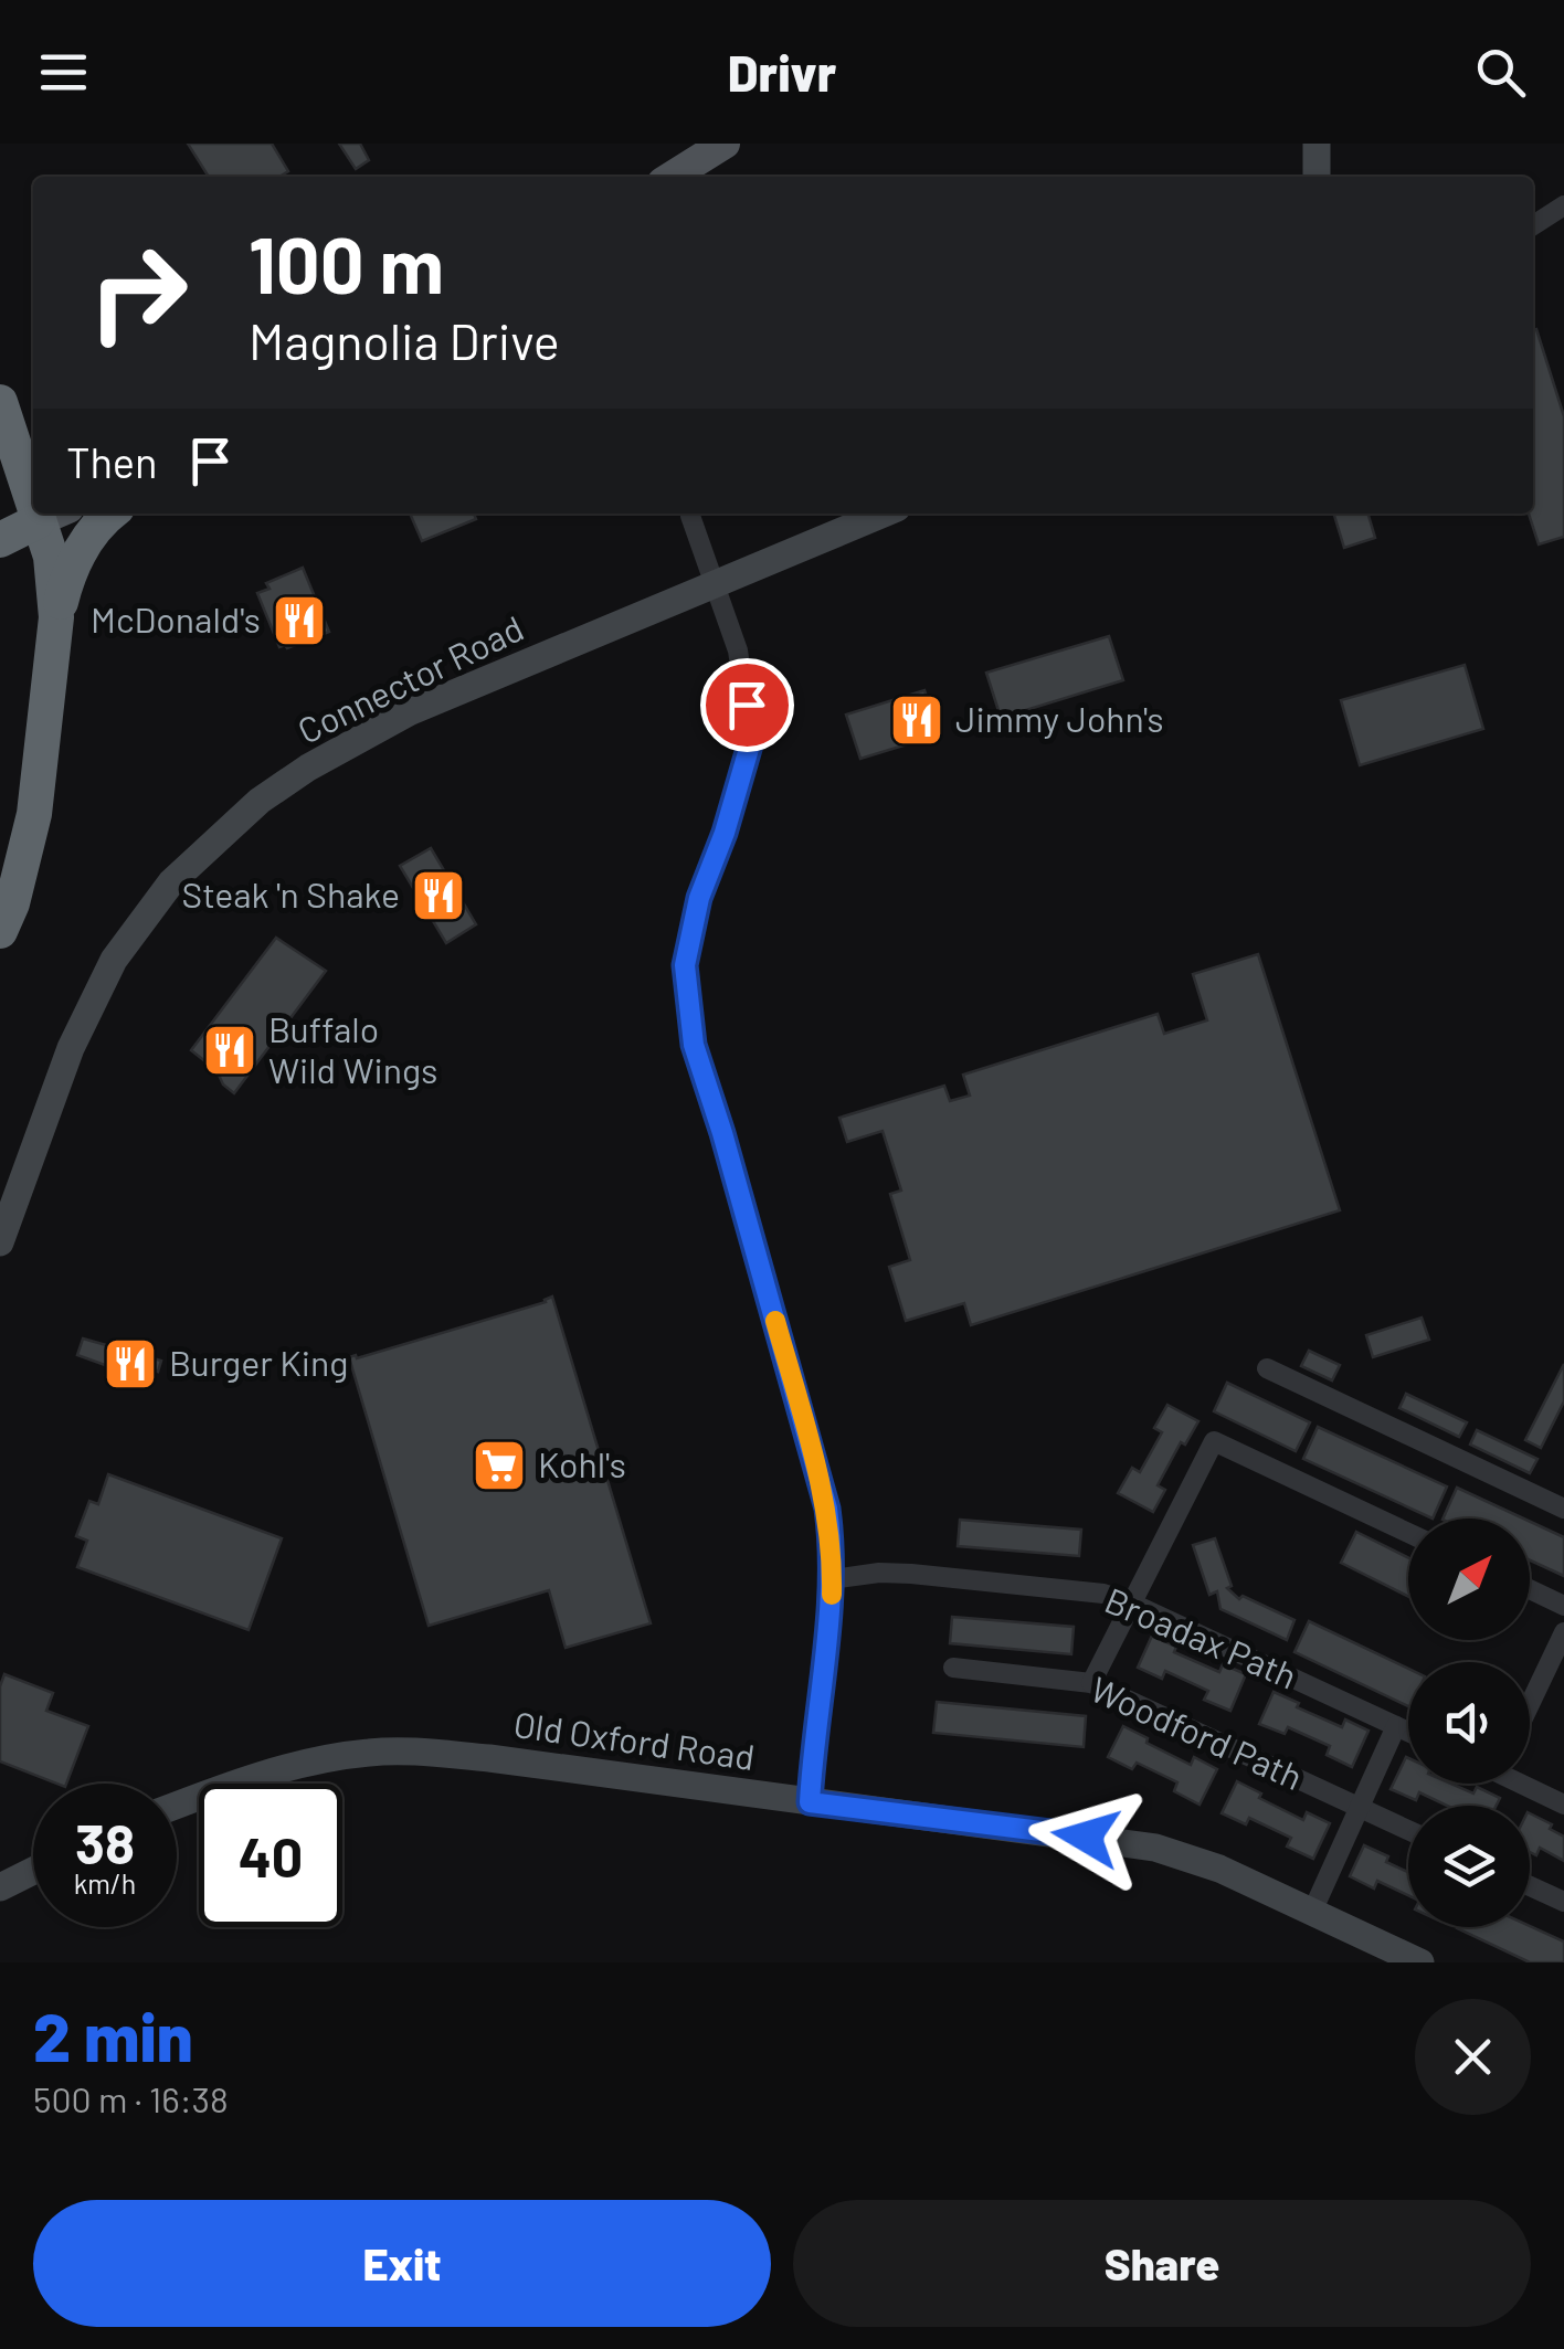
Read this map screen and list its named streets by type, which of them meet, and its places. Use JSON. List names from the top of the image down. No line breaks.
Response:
{"streets":{"street":["Connector Road","Broadax Path","Woodford Path","Old Oxford Road"]},"places":{"restaurant":["McDonald's","Jimmy John's","Steak 'n Shake","Buffalo Wild Wings","Burger King"],"supermarket":["Kohl's"]},"north":"top right","page":{"header":"Drivr","turn":["100 m","Magnolia Drive"],"then":"Then","speed":"38 km/h","limit":"40","heading":["2 min","500 m · 16:38"],"buttons":["Exit","Share"]}}
